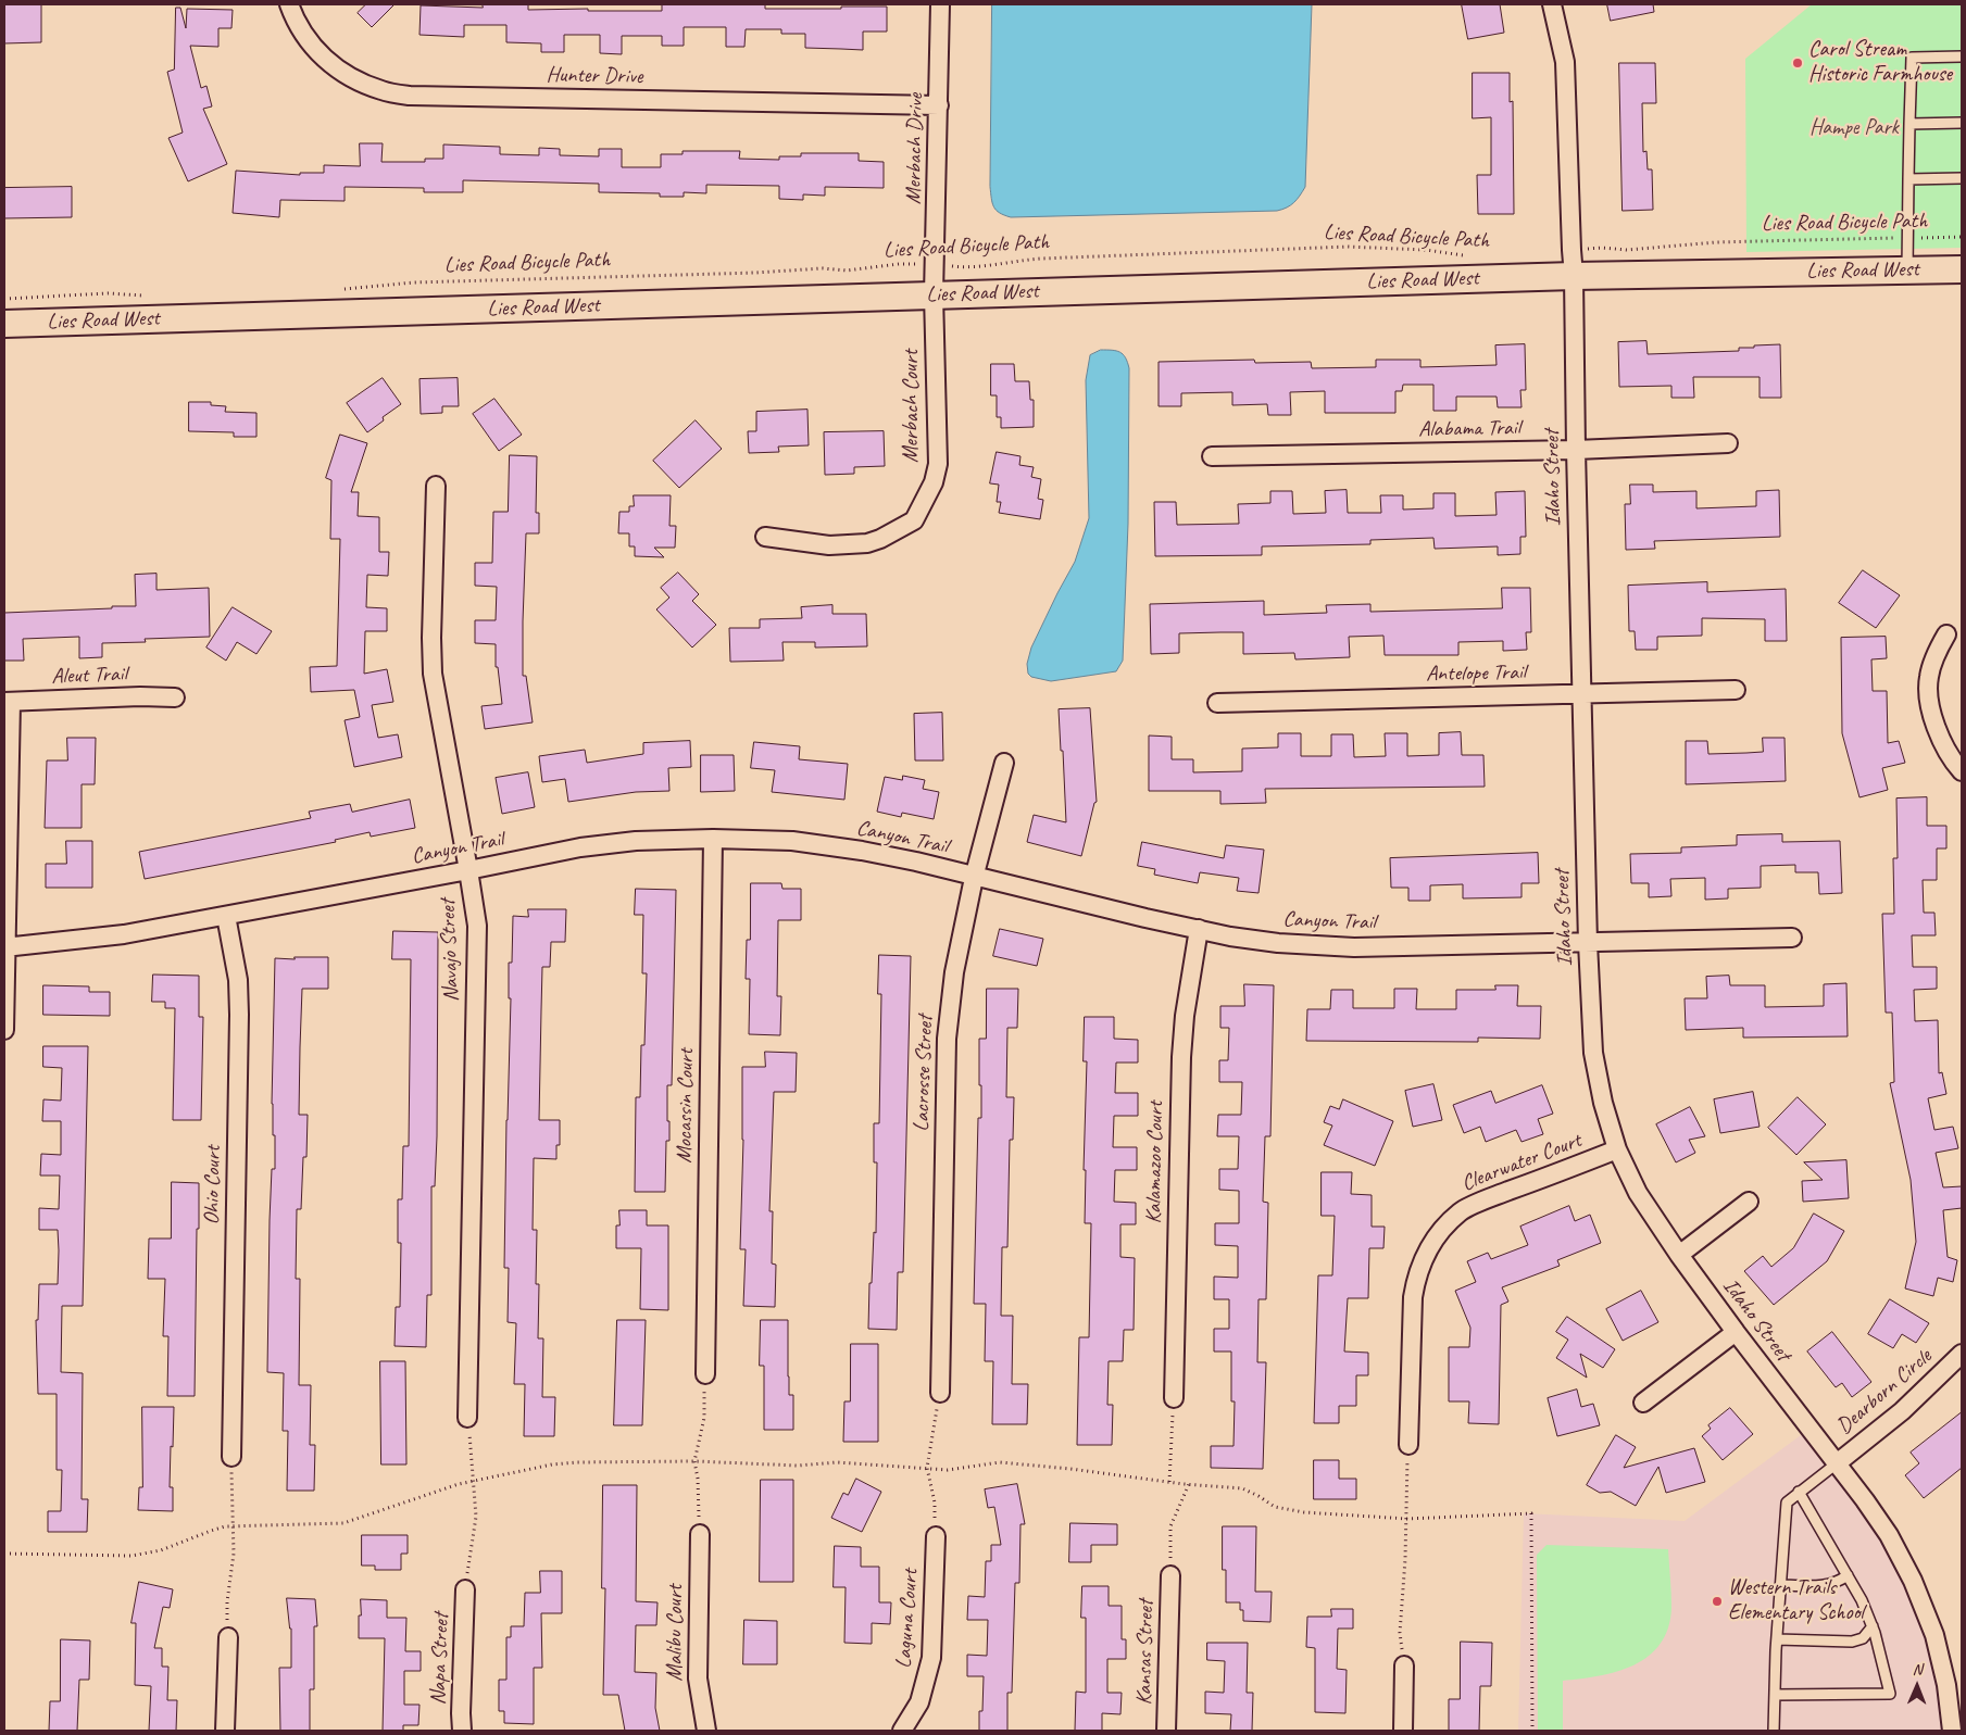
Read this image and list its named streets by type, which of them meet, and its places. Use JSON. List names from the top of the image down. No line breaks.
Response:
{"streets":{"street":["Hunter Drive","Merbach Drive","Lies Road West","Merbach Court","Alabama Trail","Idaho Street","Antelope Trail","Aleut Trail","Canyon Trail","Navajo Street","Lacrosse Street","Mocassin Court","Kalamazoo Court","Clearwater Court","Ohio Court","Dearborn Circle","Laguna Court","Malibu Court","Kansas Street","Napa Street"],"path":["Lies Road Bicycle Path"]},"crossings":[["Hunter Drive","Merbach Drive"],["Merbach Drive","Lies Road Bicycle Path"],["Merbach Drive","Lies Road West"],["Merbach Drive","Merbach Court"],["Lies Road Bicycle Path","Idaho Street"],["Lies Road West","Merbach Court"],["Lies Road West","Idaho Street"],["Alabama Trail","Idaho Street"],["Idaho Street","Antelope Trail"],["Idaho Street","Canyon Trail"],["Idaho Street","Clearwater Court"],["Idaho Street","Dearborn Circle"],["Canyon Trail","Navajo Street"],["Canyon Trail","Lacrosse Street"],["Canyon Trail","Mocassin Court"],["Canyon Trail","Kalamazoo Court"],["Canyon Trail","Ohio Court"]],"parks":["Hampe Park"],"places":["Carol Stream Historic Farmhouse","Western Trails Elementary School"],"north":"top"}
